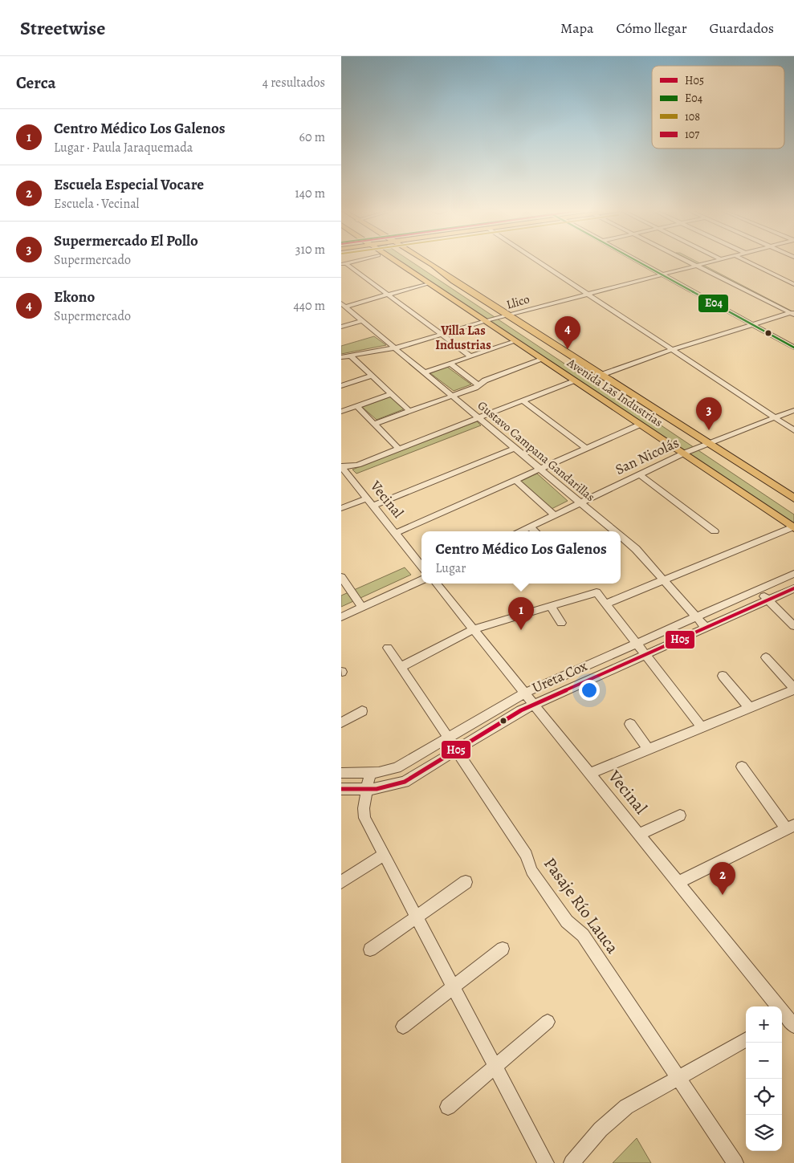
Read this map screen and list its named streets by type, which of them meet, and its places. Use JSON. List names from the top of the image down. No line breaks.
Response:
{"streets":{"main road":["Avenida Las Industrias"],"street":["Llico","Gustavo Campana Gandarillas","San Nicolás","Vecinal","Ureta Cox","Pasaje Río Lauca"]},"crossings":[["Llico","Avenida Las Industrias"],["Llico","Gustavo Campana Gandarillas"],["Avenida Las Industrias","San Nicolás"],["Gustavo Campana Gandarillas","San Nicolás"],["Gustavo Campana Gandarillas","Ureta Cox"],["Vecinal","Ureta Cox"],["Ureta Cox","Pasaje Río Lauca"]],"districts":["Villa Las Industrias"],"lines":["transit line E04","transit line H05"],"legend":["H05","E04","108","107"],"page":{"header":"Streetwise","nav":["Mapa","Cómo llegar","Guardados"],"heading":["Cerca","4 resultados"],"list":[{"mark":"1","name":"Centro Médico Los Galenos","note":"Lugar · Paula Jaraquemada","value":"60 m"},{"mark":"2","name":"Escuela Especial Vocare","note":"Escuela · Vecinal","value":"140 m"},{"mark":"3","name":"Supermercado El Pollo","note":"Supermercado","value":"310 m"},{"mark":"4","name":"Ekono","note":"Supermercado","value":"440 m"}],"pins":["4","3","1","2"],"popup":["Centro Médico Los Galenos","Lugar"],"map_buttons":["+","−"]}}
